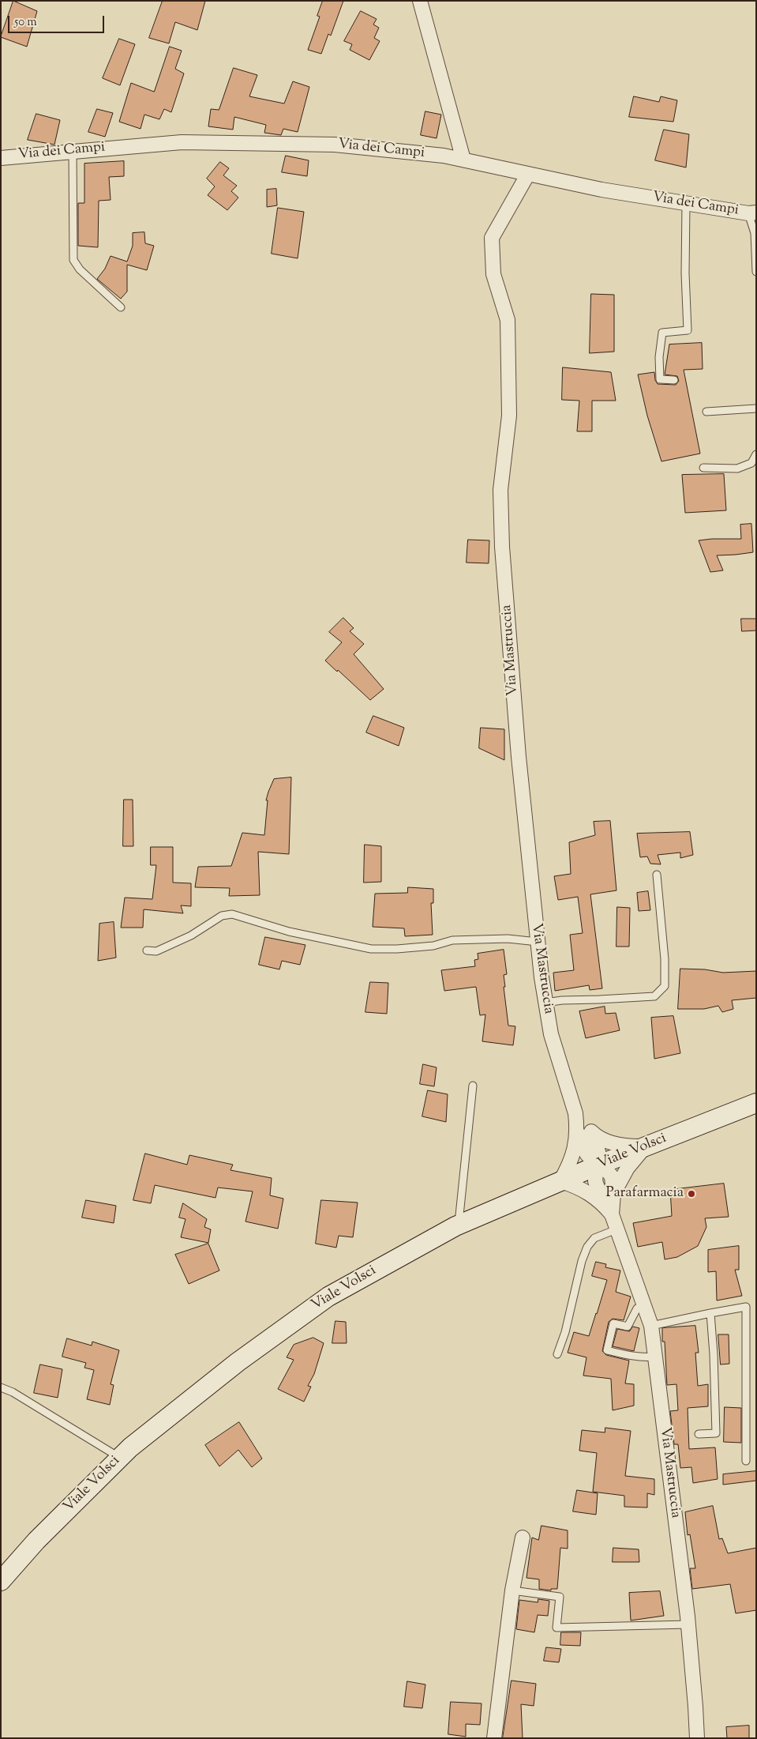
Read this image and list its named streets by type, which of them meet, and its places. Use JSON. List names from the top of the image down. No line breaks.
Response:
{"streets":{"main road":["Viale Volsci"],"street":["Via dei Campi","Via Mastruccia"]},"crossings":[["Via dei Campi","Via Mastruccia"],["Via Mastruccia","Viale Volsci"]],"places":["Parafarmacia"],"scale_bar":"50 m"}
